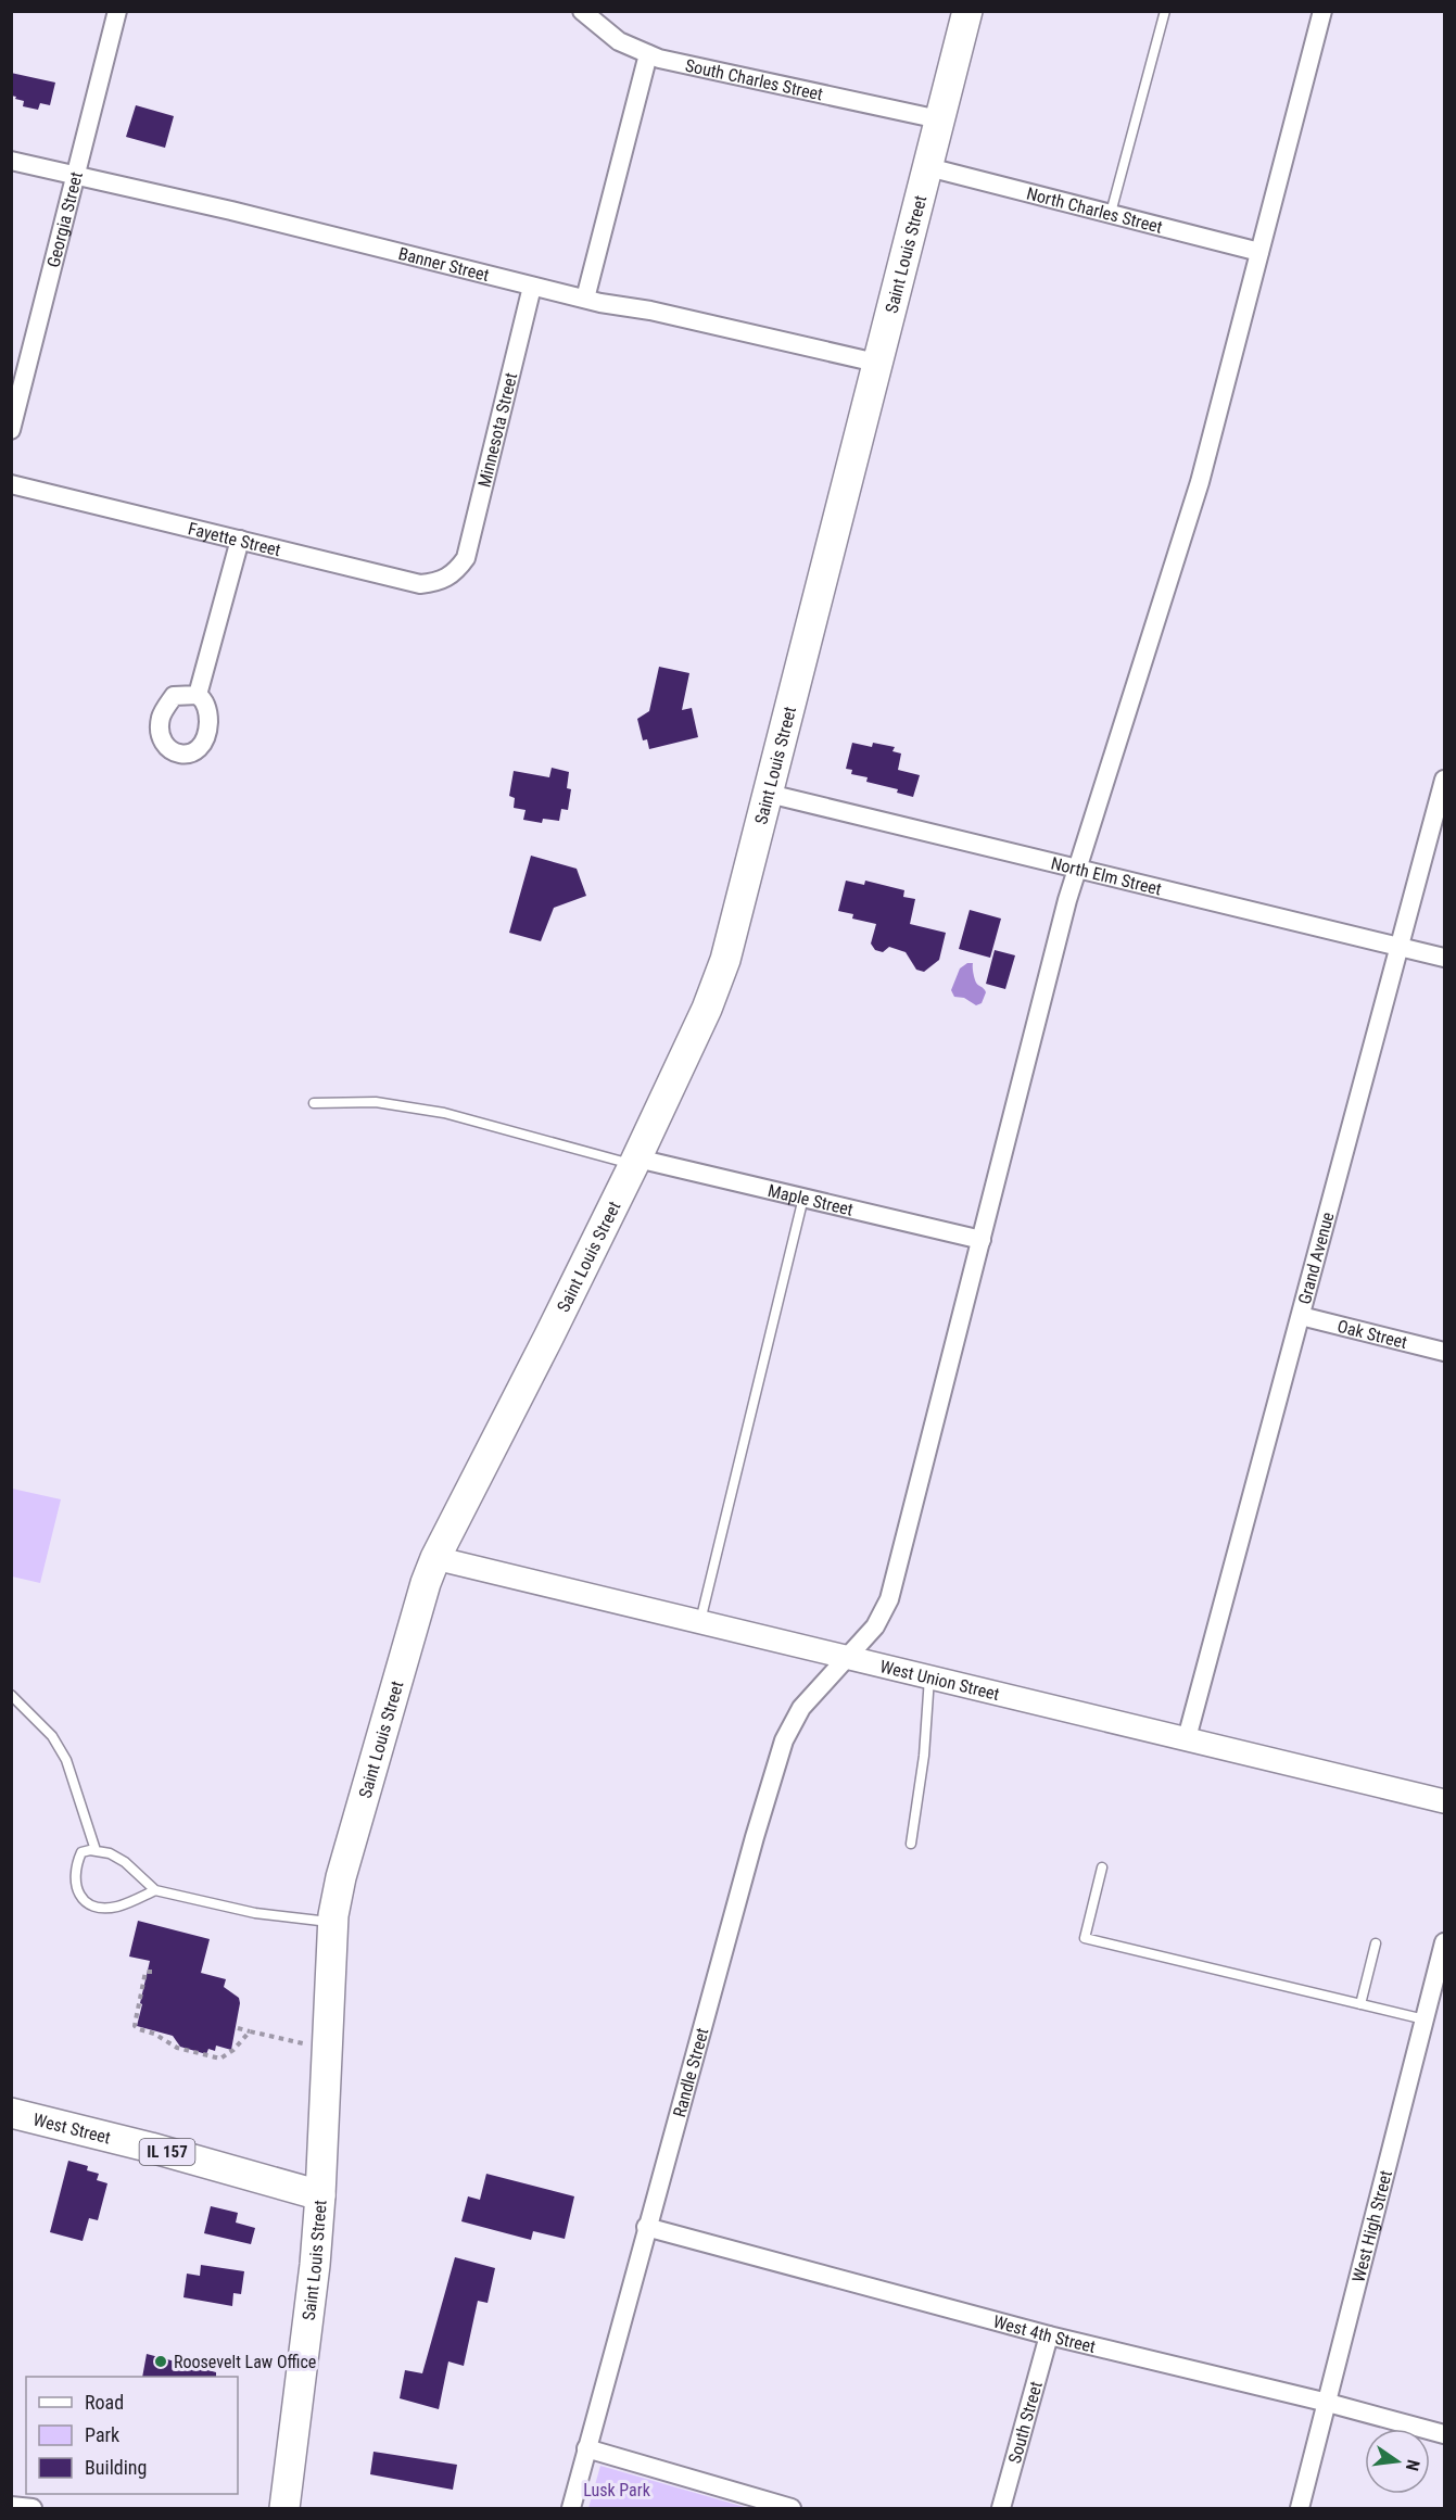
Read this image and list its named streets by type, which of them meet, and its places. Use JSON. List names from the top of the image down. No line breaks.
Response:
{"streets":{"main road":["Saint Louis Street","West Street","IL 157"],"street":["South Charles Street","North Charles Street","Georgia Street","Banner Street","Minnesota Street","Fayette Street","North Elm Street","Maple Street","Grand Avenue","Oak Street","West Union Street","Randle Street","West High Street","West 4th Street","South Street"]},"crossings":[["South Charles Street","Saint Louis Street"],["North Charles Street","Saint Louis Street"],["North Charles Street","Randle Street"],["Georgia Street","Banner Street"],["Saint Louis Street","Banner Street"],["Saint Louis Street","North Elm Street"],["Saint Louis Street","Maple Street"],["Saint Louis Street","West Union Street"],["Saint Louis Street","West Street"],["Banner Street","Minnesota Street"],["Minnesota Street","Fayette Street"],["North Elm Street","Grand Avenue"],["North Elm Street","Randle Street"],["Maple Street","Randle Street"],["Grand Avenue","Oak Street"],["Grand Avenue","West Union Street"],["West Union Street","Randle Street"],["Randle Street","West 4th Street"],["West High Street","West 4th Street"],["West 4th Street","South Street"]],"parks":["Lusk Park"],"places":["Roosevelt Law Office"],"legend":["Road","Park","Building"],"north":"right"}
